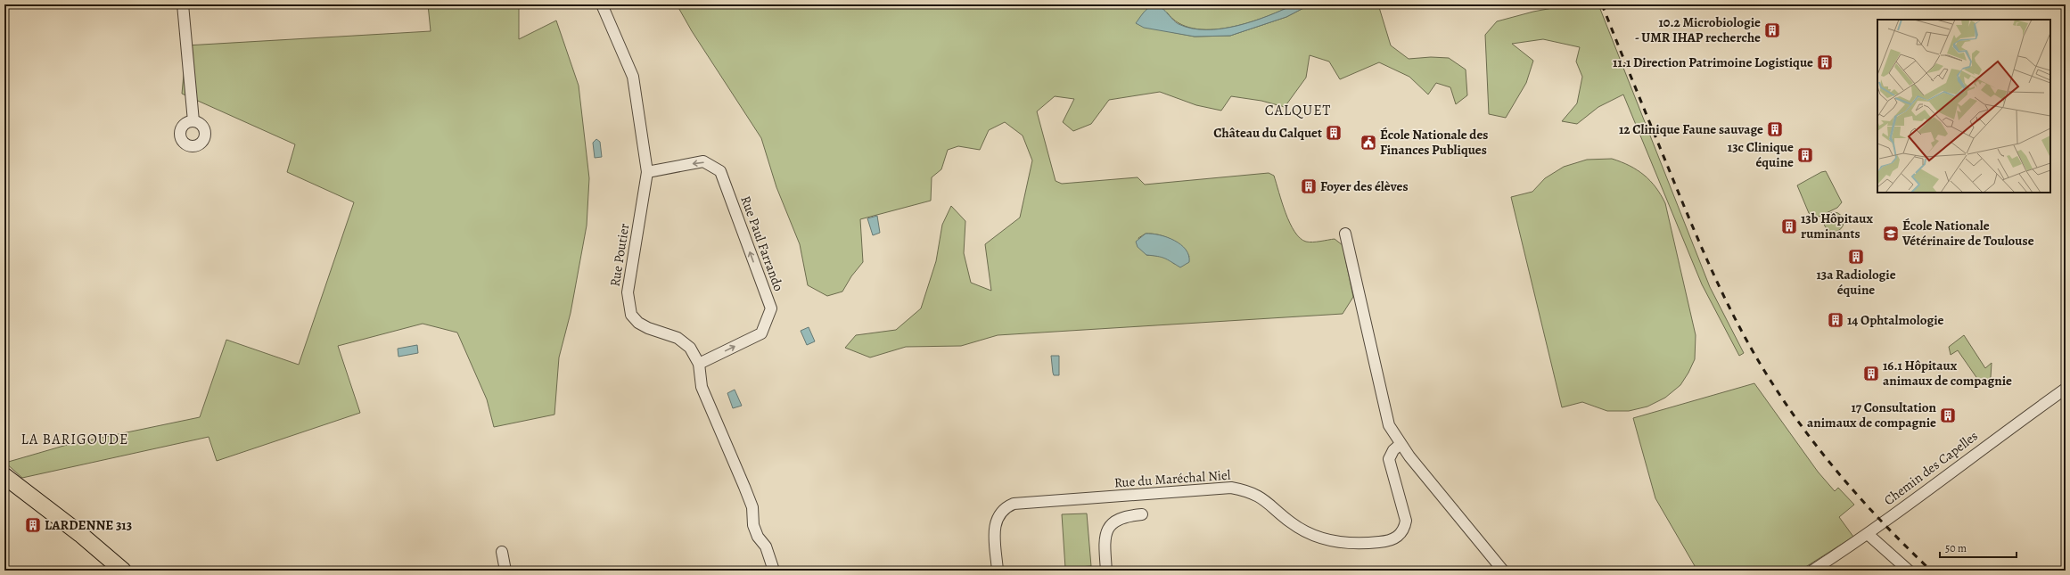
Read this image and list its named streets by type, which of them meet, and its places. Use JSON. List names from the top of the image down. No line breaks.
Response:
{"streets":{"street":["Rue Paul Farrando","Rue Poutier","Chemin des Capelles","Rue du Maréchal Niel"]},"crossings":[["Rue Paul Farrando","Rue Poutier"]],"districts":["CALQUET","LA BARIGOUDE"],"places":{"building":["10.2 Microbiologie - UMR IHAP recherche","11.1 Direction Patrimoine Logistique","12 Clinique Faune sauvage","Château du Calquet","13c Clinique équine","Foyer des élèves","13b Hôpitaux ruminants","13a Radiologie équine","14 Ophtalmologie","16.1 Hôpitaux animaux de compagnie","17 Consultation animaux de compagnie","LARDENNE 313"],"public building":["École Nationale des Finances Publiques"],"school or university":["École Nationale Vétérinaire de Toulouse"]},"scale_bar":"50 m"}
